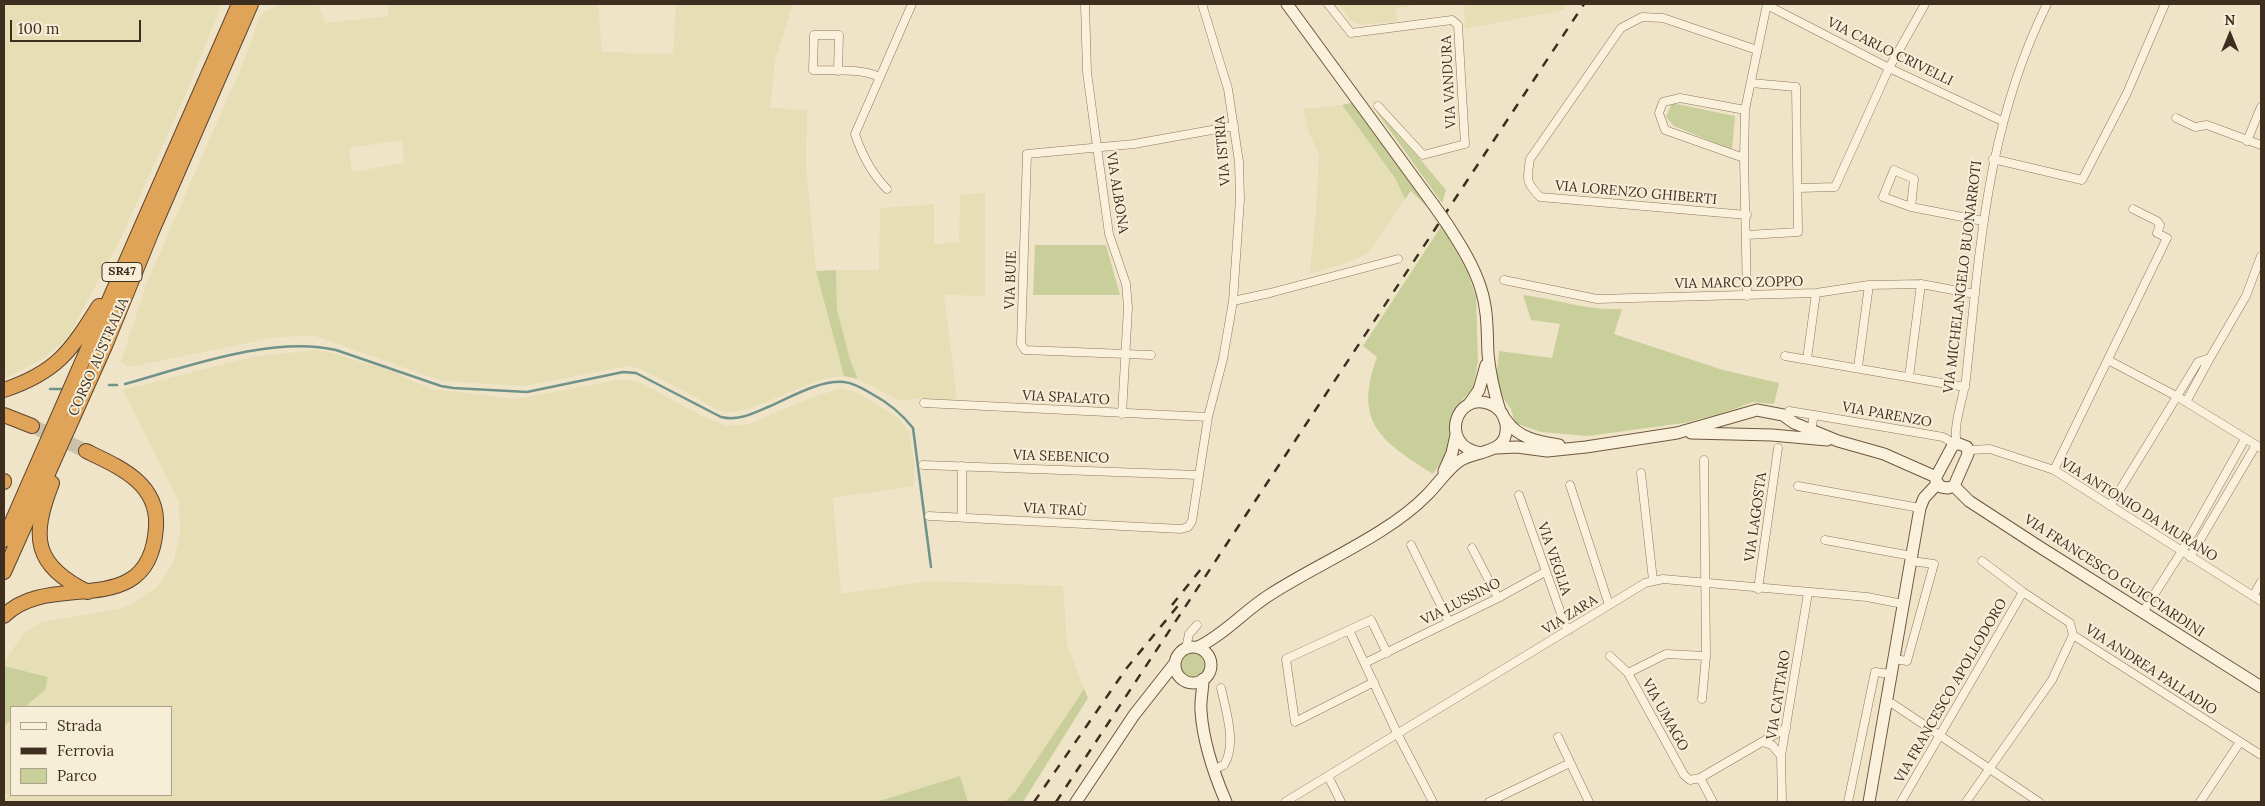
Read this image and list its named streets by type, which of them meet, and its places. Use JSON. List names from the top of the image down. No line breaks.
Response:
{"streets":{"highway":["SR47","CORSO AUSTRALIA"],"street":["VIA CARLO CRIVELLI","VIA VANDURA","VIA ISTRIA","VIA ALBONA","VIA LORENZO GHIBERTI","VIA MICHELANGELO BUONARROTI","VIA BUIE","VIA MARCO ZOPPO","VIA SPALATO","VIA PARENZO","VIA SEBENICO","VIA TRAÙ","VIA ANTONIO DA MURANO","VIA LAGOSTA","VIA VEGLIA","VIA FRANCESCO GUICCIARDINI","VIA LUSSINO","VIA ZARA","VIA ANDREA PALLADIO","VIA FRANCESCO APOLLODORO","VIA CATTARO","VIA UMAGO"]},"crossings":[["VIA CARLO CRIVELLI","VIA MICHELANGELO BUONARROTI"],["VIA ISTRIA","VIA SPALATO"],["VIA ISTRIA","VIA SEBENICO"],["VIA ISTRIA","VIA TRAÙ"],["VIA ALBONA","VIA BUIE"],["VIA ALBONA","VIA SPALATO"],["VIA MICHELANGELO BUONARROTI","VIA MARCO ZOPPO"],["VIA MICHELANGELO BUONARROTI","VIA PARENZO"],["VIA VEGLIA","VIA LUSSINO"],["VIA VEGLIA","VIA ZARA"],["VIA ANDREA PALLADIO","VIA FRANCESCO APOLLODORO"]],"legend":["Strada","Ferrovia","Parco"],"scale_bar":"100 m","north":"top"}
